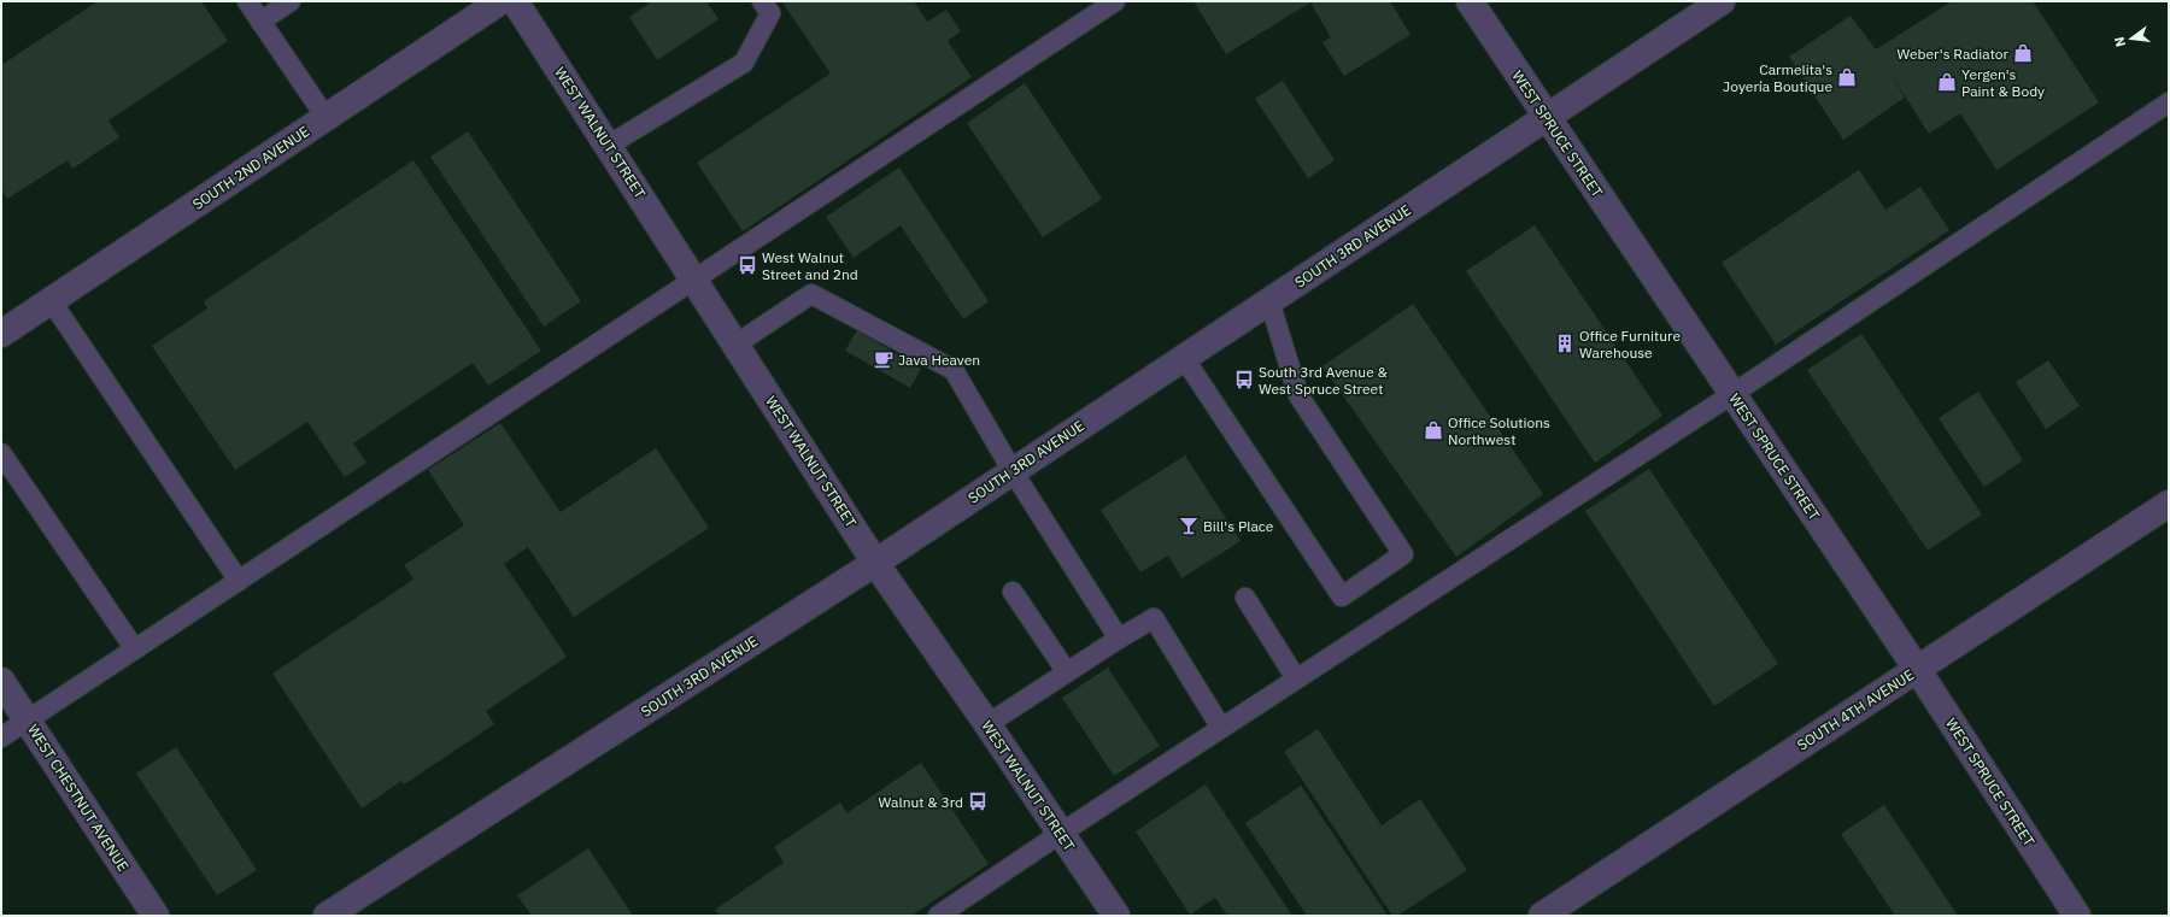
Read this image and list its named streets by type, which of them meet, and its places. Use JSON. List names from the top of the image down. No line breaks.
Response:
{"streets":{"street":["WEST WALNUT STREET","WEST SPRUCE STREET","SOUTH 2ND AVENUE","SOUTH 3RD AVENUE","SOUTH 4TH AVENUE","WEST CHESTNUT AVENUE"]},"crossings":[["WEST WALNUT STREET","SOUTH 3RD AVENUE"],["WEST SPRUCE STREET","SOUTH 3RD AVENUE"],["WEST SPRUCE STREET","SOUTH 4TH AVENUE"]],"places":{"shop":["Weber's Radiator","Carmelita's Joyería Boutique","Yergen's Paint & Body","Office Solutions Northwest"],"bus stop":["West Walnut Street and 2nd","South 3rd Avenue & West Spruce Street","Walnut & 3rd"],"building":["Office Furniture Warehouse"],"cafe":["Java Heaven"],"bar":["Bill's Place"]},"north":"left"}
